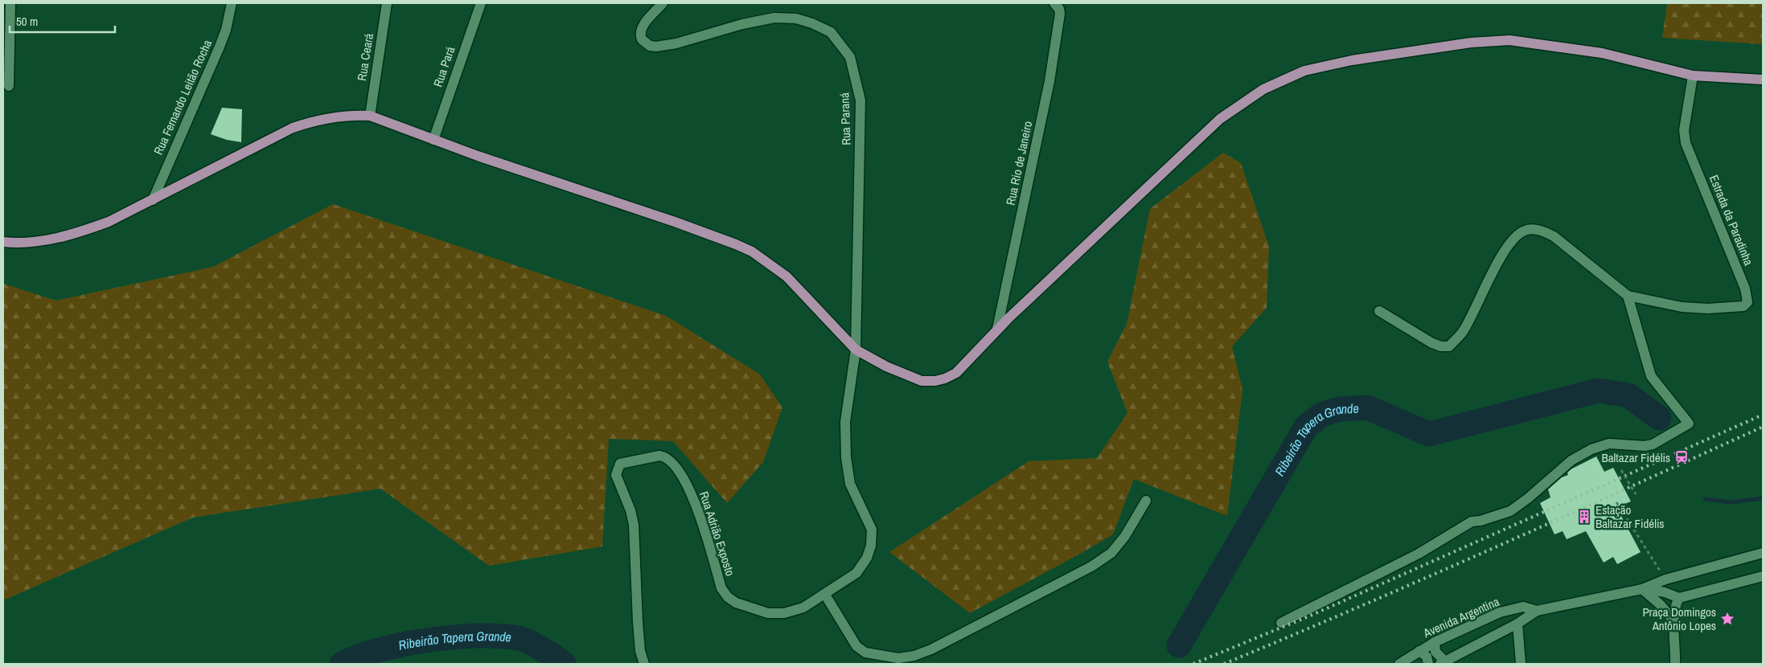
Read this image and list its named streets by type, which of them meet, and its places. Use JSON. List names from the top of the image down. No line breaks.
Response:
{"streets":{"street":["Rua Ceará","Rua Pará","Rua Fernando Leitão Rocha","Rua Paraná","Rua Rio de Janeiro","Estrada da Paradinha","Rua Adrião Exposto","Avenida Argentina"]},"crossings":[["Rua Paraná","Rua Adrião Exposto"]],"water":["Ribeirão Tapera Grande"],"places":{"station":["Baltazar Fidélis"],"building":["Estação Baltazar Fidélis"],"place":["Praça Domingos Antônio Lopes"]},"scale_bar":"50 m"}
